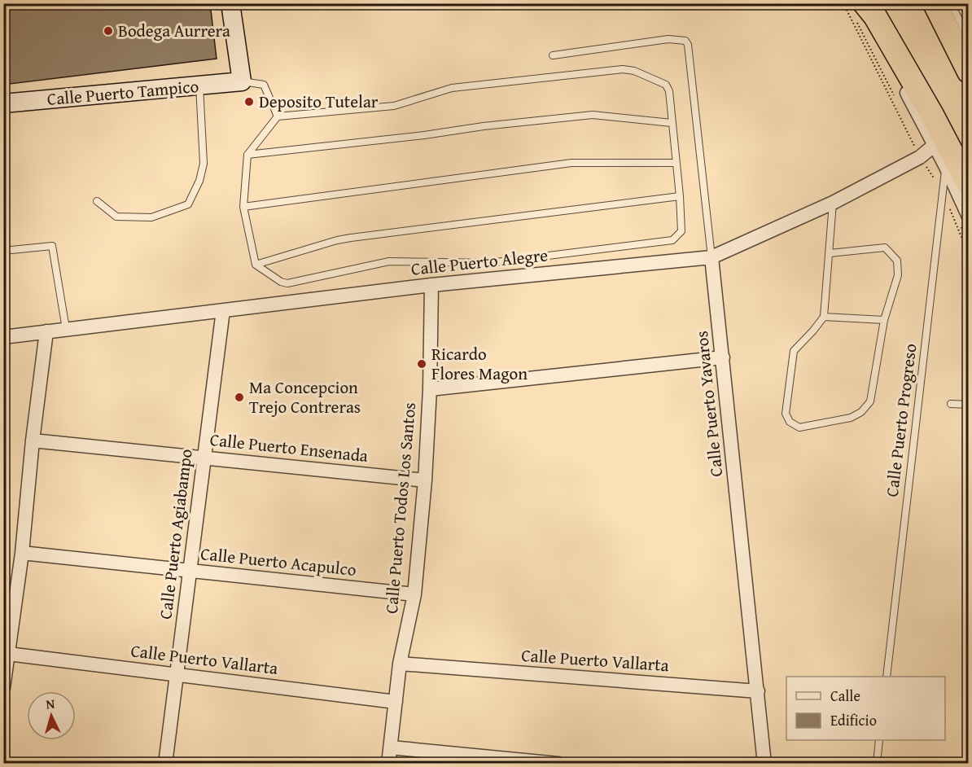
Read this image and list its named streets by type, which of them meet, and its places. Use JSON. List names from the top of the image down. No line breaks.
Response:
{"streets":{"street":["Calle Puerto Tampico","Calle Puerto Alegre","Calle Puerto Yavaros","Calle Puerto Ensenada","Calle Puerto Todos Los Santos","Calle Puerto Agiabampo","Calle Puerto Acapulco","Calle Puerto Vallarta"],"lane":["Calle Puerto Progreso"]},"crossings":[["Calle Puerto Alegre","Calle Puerto Yavaros"],["Calle Puerto Alegre","Calle Puerto Todos Los Santos"],["Calle Puerto Alegre","Calle Puerto Agiabampo"],["Calle Puerto Yavaros","Calle Puerto Vallarta"],["Calle Puerto Ensenada","Calle Puerto Todos Los Santos"],["Calle Puerto Ensenada","Calle Puerto Agiabampo"],["Calle Puerto Todos Los Santos","Calle Puerto Acapulco"],["Calle Puerto Todos Los Santos","Calle Puerto Vallarta"],["Calle Puerto Agiabampo","Calle Puerto Acapulco"],["Calle Puerto Agiabampo","Calle Puerto Vallarta"]],"places":["Bodega Aurrera","Deposito Tutelar","Ricardo Flores Magon","Ma Concepcion Trejo Contreras"],"legend":["Calle","Edificio"],"north":"top"}
